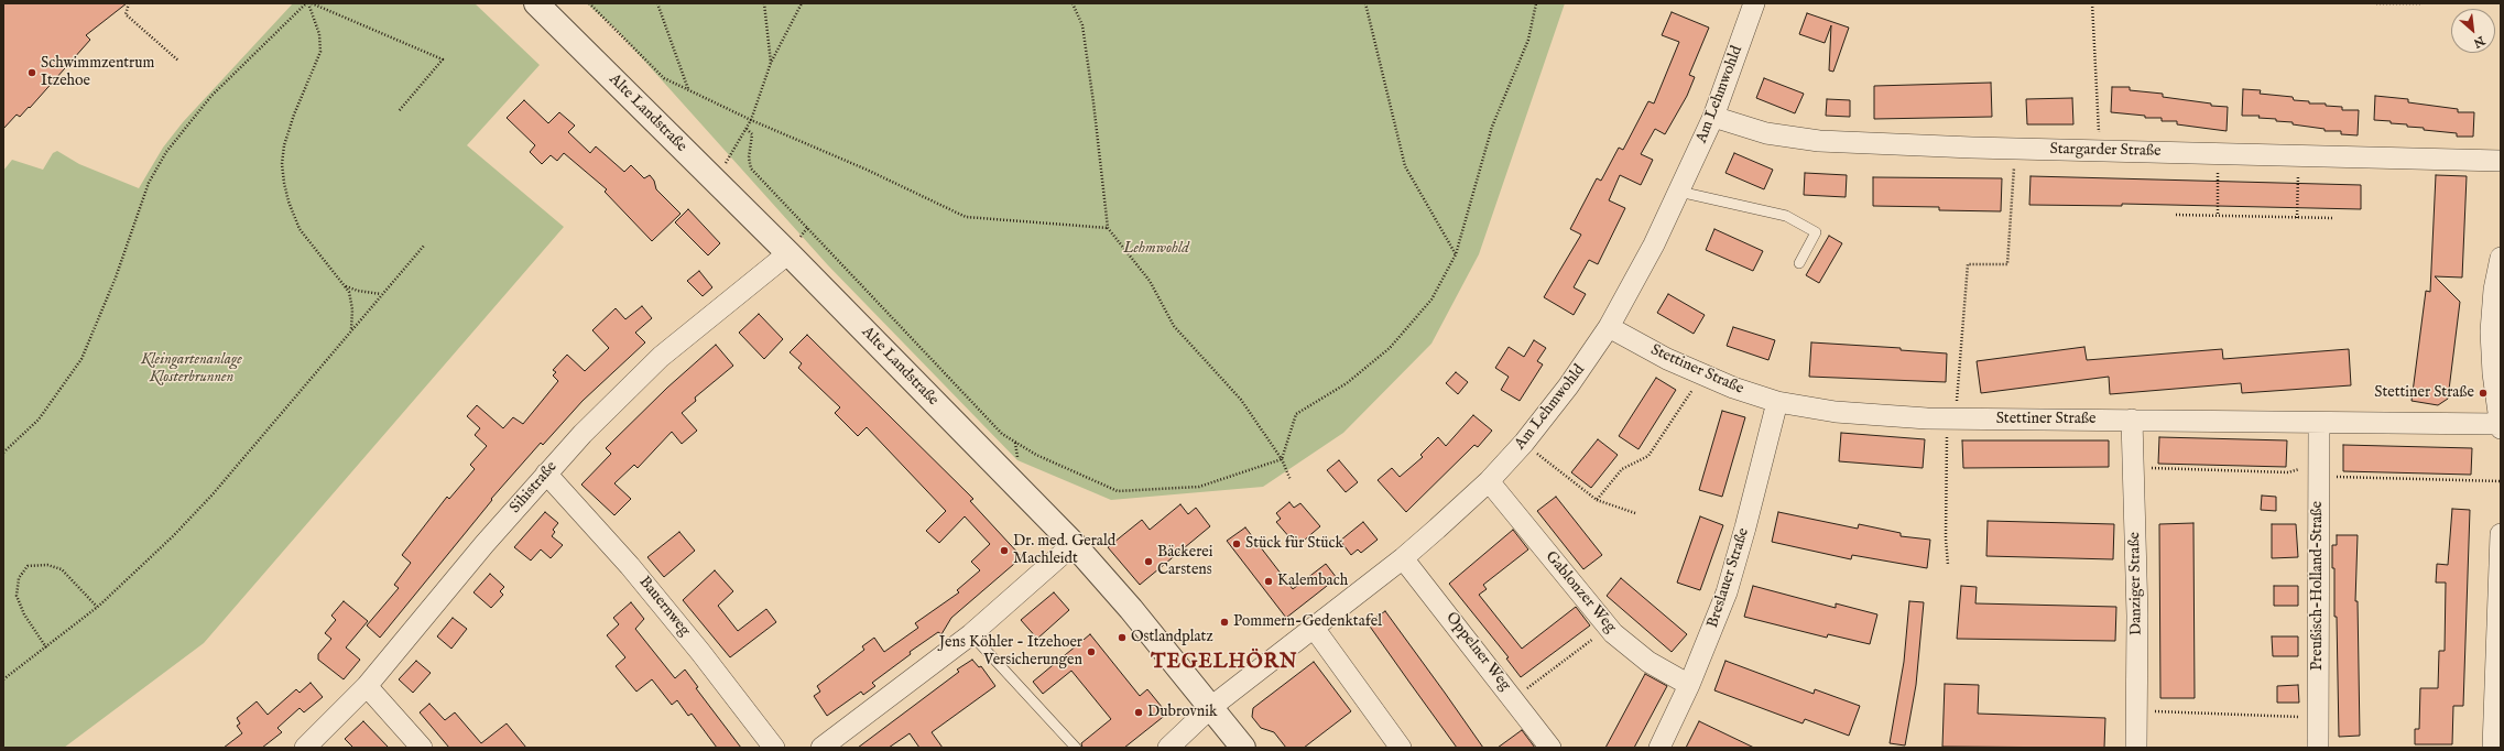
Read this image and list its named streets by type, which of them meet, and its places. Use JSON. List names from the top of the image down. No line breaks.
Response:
{"streets":{"street":["Am Lehmwohld","Alte Landstraße","Stargarder Straße","Stettiner Straße","Sihistraße","Breslauer Straße","Danziger Straße","Preußisch-Holland-Straße","Gablonzer Weg","Bauernweg","Oppelner Weg"]},"crossings":[["Am Lehmwohld","Alte Landstraße"],["Am Lehmwohld","Stargarder Straße"],["Am Lehmwohld","Stettiner Straße"],["Am Lehmwohld","Gablonzer Weg"],["Am Lehmwohld","Oppelner Weg"],["Alte Landstraße","Sihistraße"],["Stettiner Straße","Breslauer Straße"],["Stettiner Straße","Danziger Straße"],["Stettiner Straße","Preußisch-Holland-Straße"],["Sihistraße","Bauernweg"],["Breslauer Straße","Gablonzer Weg"]],"districts":["TEGELHÖRN"],"parks":["Lehmwohld","Kleingartenanlage Klosterbrunnen"],"places":["Schwimmzentrum Itzehoe","Stettiner Straße","Stück für Stück","Dr. med. Gerald Machleidt","Bäckerei Carstens","Kalembach","Pommern-Gedenktafel","Ostlandplatz","Jens Köhler - Itzehoer Versicherungen","Dubrovnik"],"north":"bottom right"}
